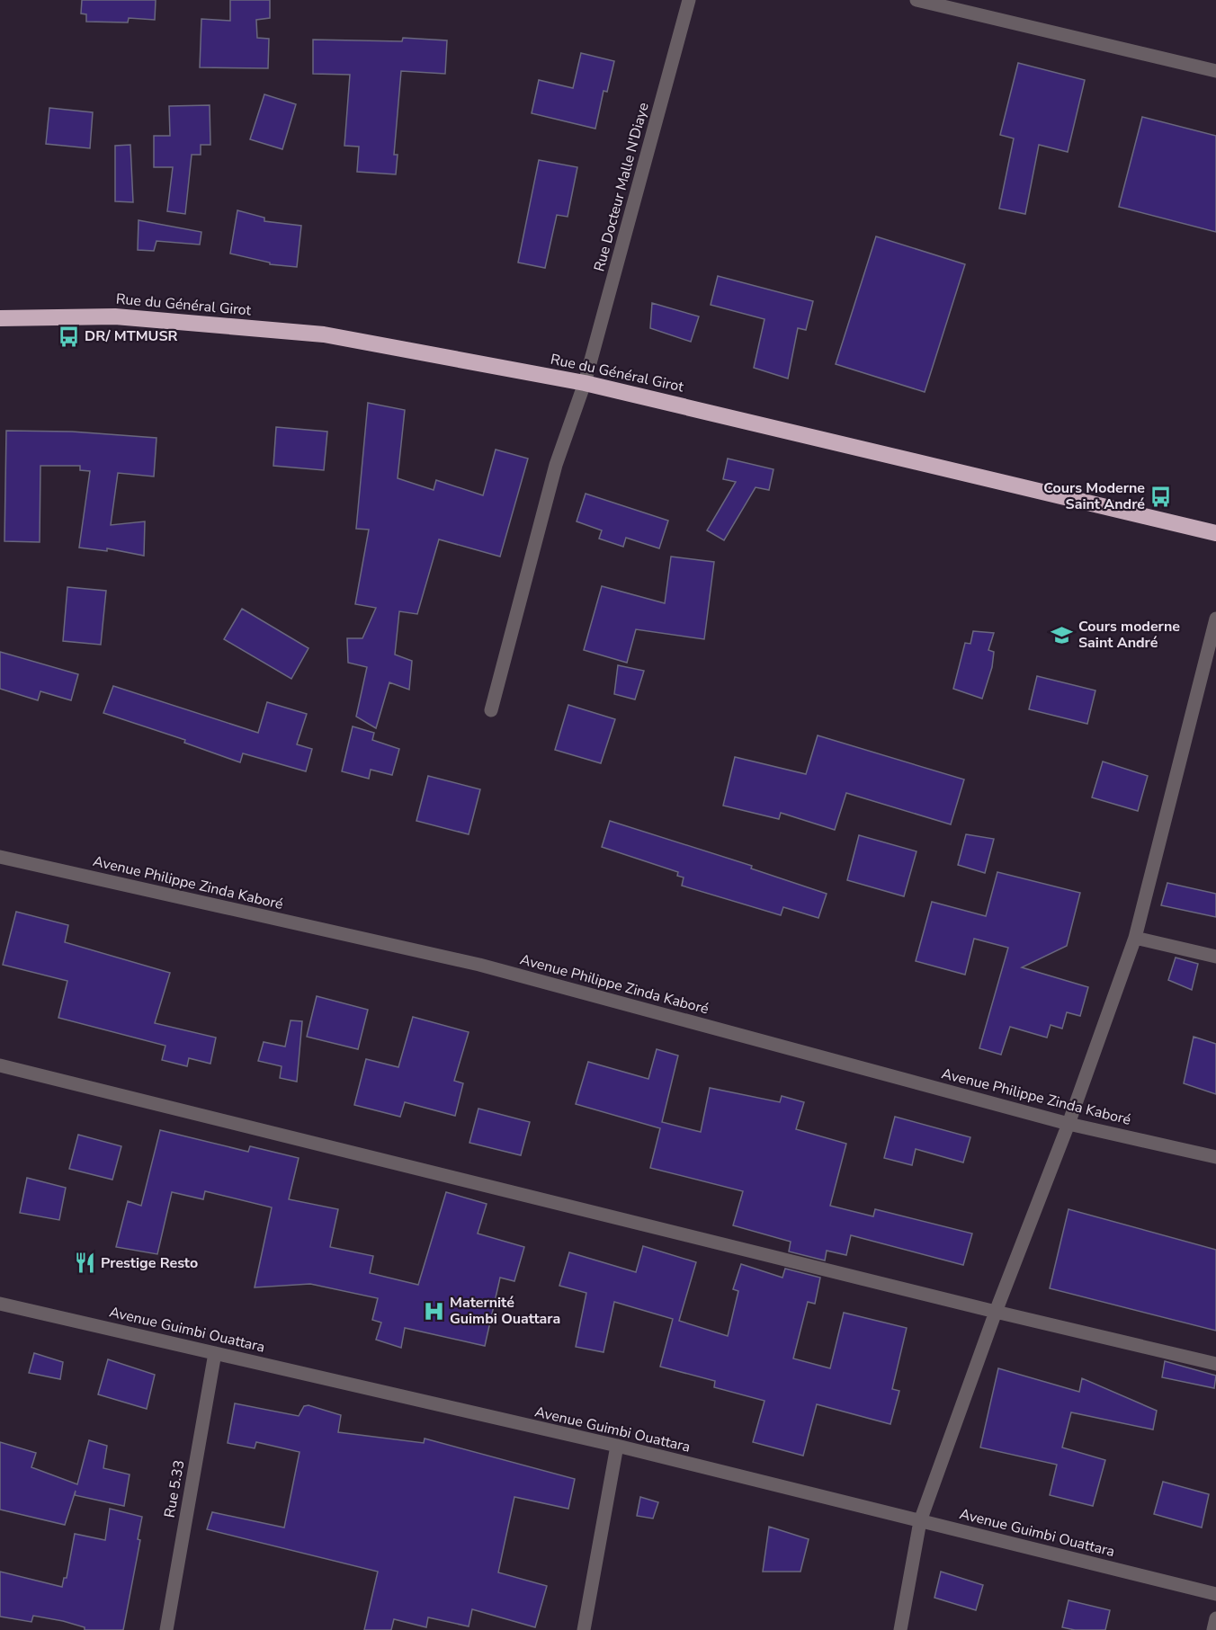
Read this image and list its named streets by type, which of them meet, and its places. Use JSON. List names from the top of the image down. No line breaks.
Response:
{"streets":{"highway":["Rue du Général Girot"],"street":["Rue Docteur Malle N'Diaye","Avenue Philippe Zinda Kaboré","Avenue Guimbi Ouattara","Rue 5.33"]},"crossings":[["Rue Docteur Malle N'Diaye","Rue du Général Girot"],["Avenue Guimbi Ouattara","Rue 5.33"]],"places":{"bus stop":["DR/ MTMUSR","Cours Moderne Saint André"],"school or university":["Cours moderne Saint André"],"restaurant":["Prestige Resto"],"hospital":["Maternité Guimbi Ouattara"]}}
